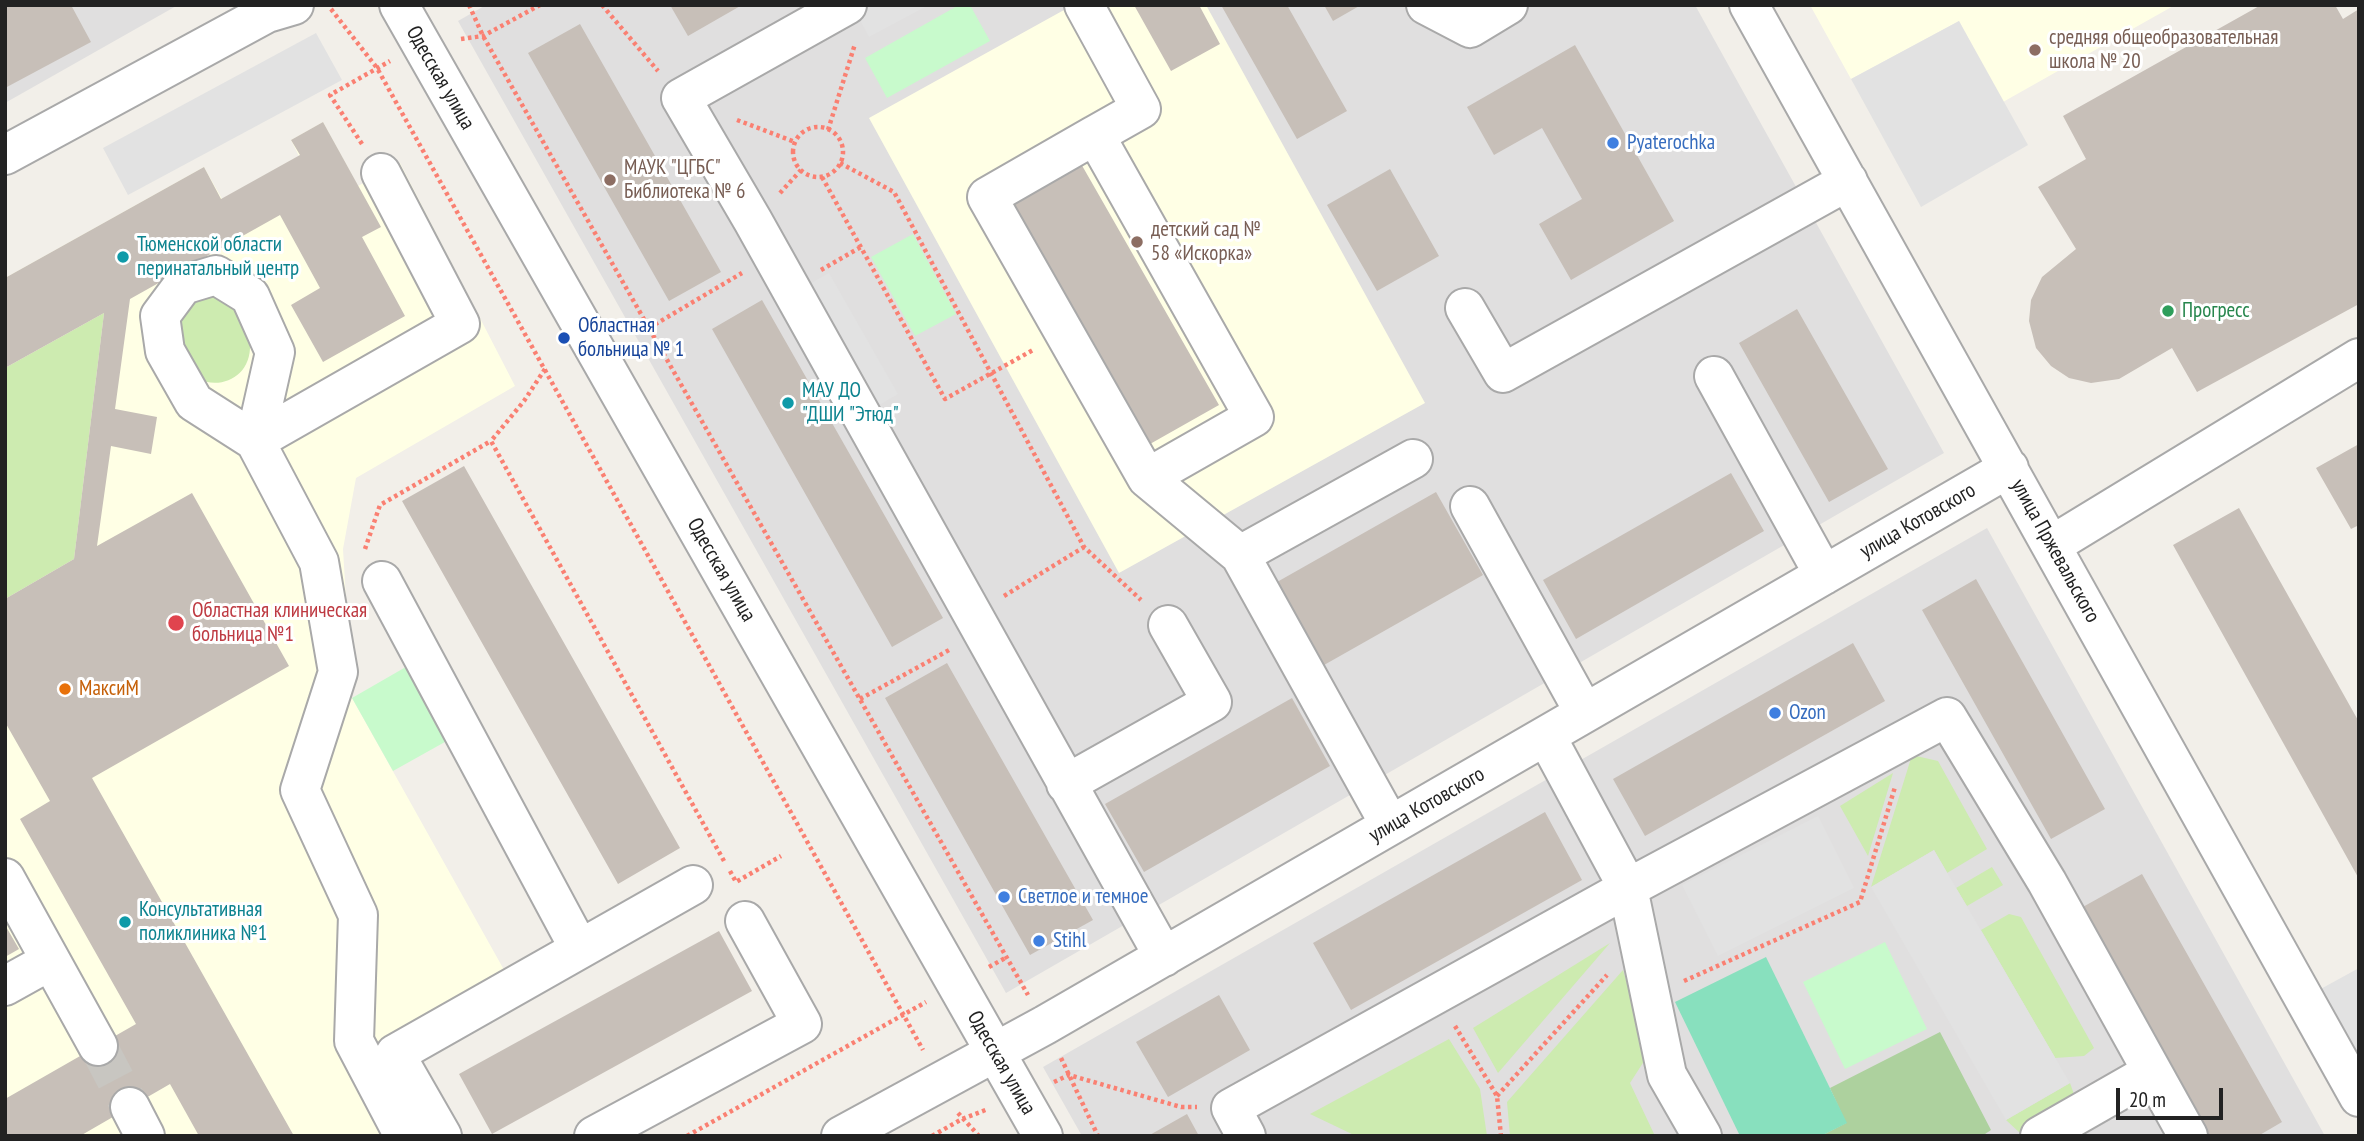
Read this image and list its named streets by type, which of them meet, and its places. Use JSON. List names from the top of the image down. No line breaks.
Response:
{"streets":{"street":["Одесская улица","улица Котовского","улица Пржевальского"]},"crossings":[["Одесская улица","улица Котовского"],["улица Котовского","улица Пржевальского"]],"places":["средняя общеобразовательная школа № 20","Pyaterochka","МАУК \"ЦГБС\" Библиотека № 6","детский сад № 58 «Искорка»","Тюменской области перинатальный центр","Прогресс","Областная больница № 1","МАУ ДО \"ДШИ \"Этюд\"","Областная клиническая больница №1","МаксиМ","Ozon","Светлое и темное","Консультативная поликлиника №1","Stihl"],"scale_bar":"20 m"}
